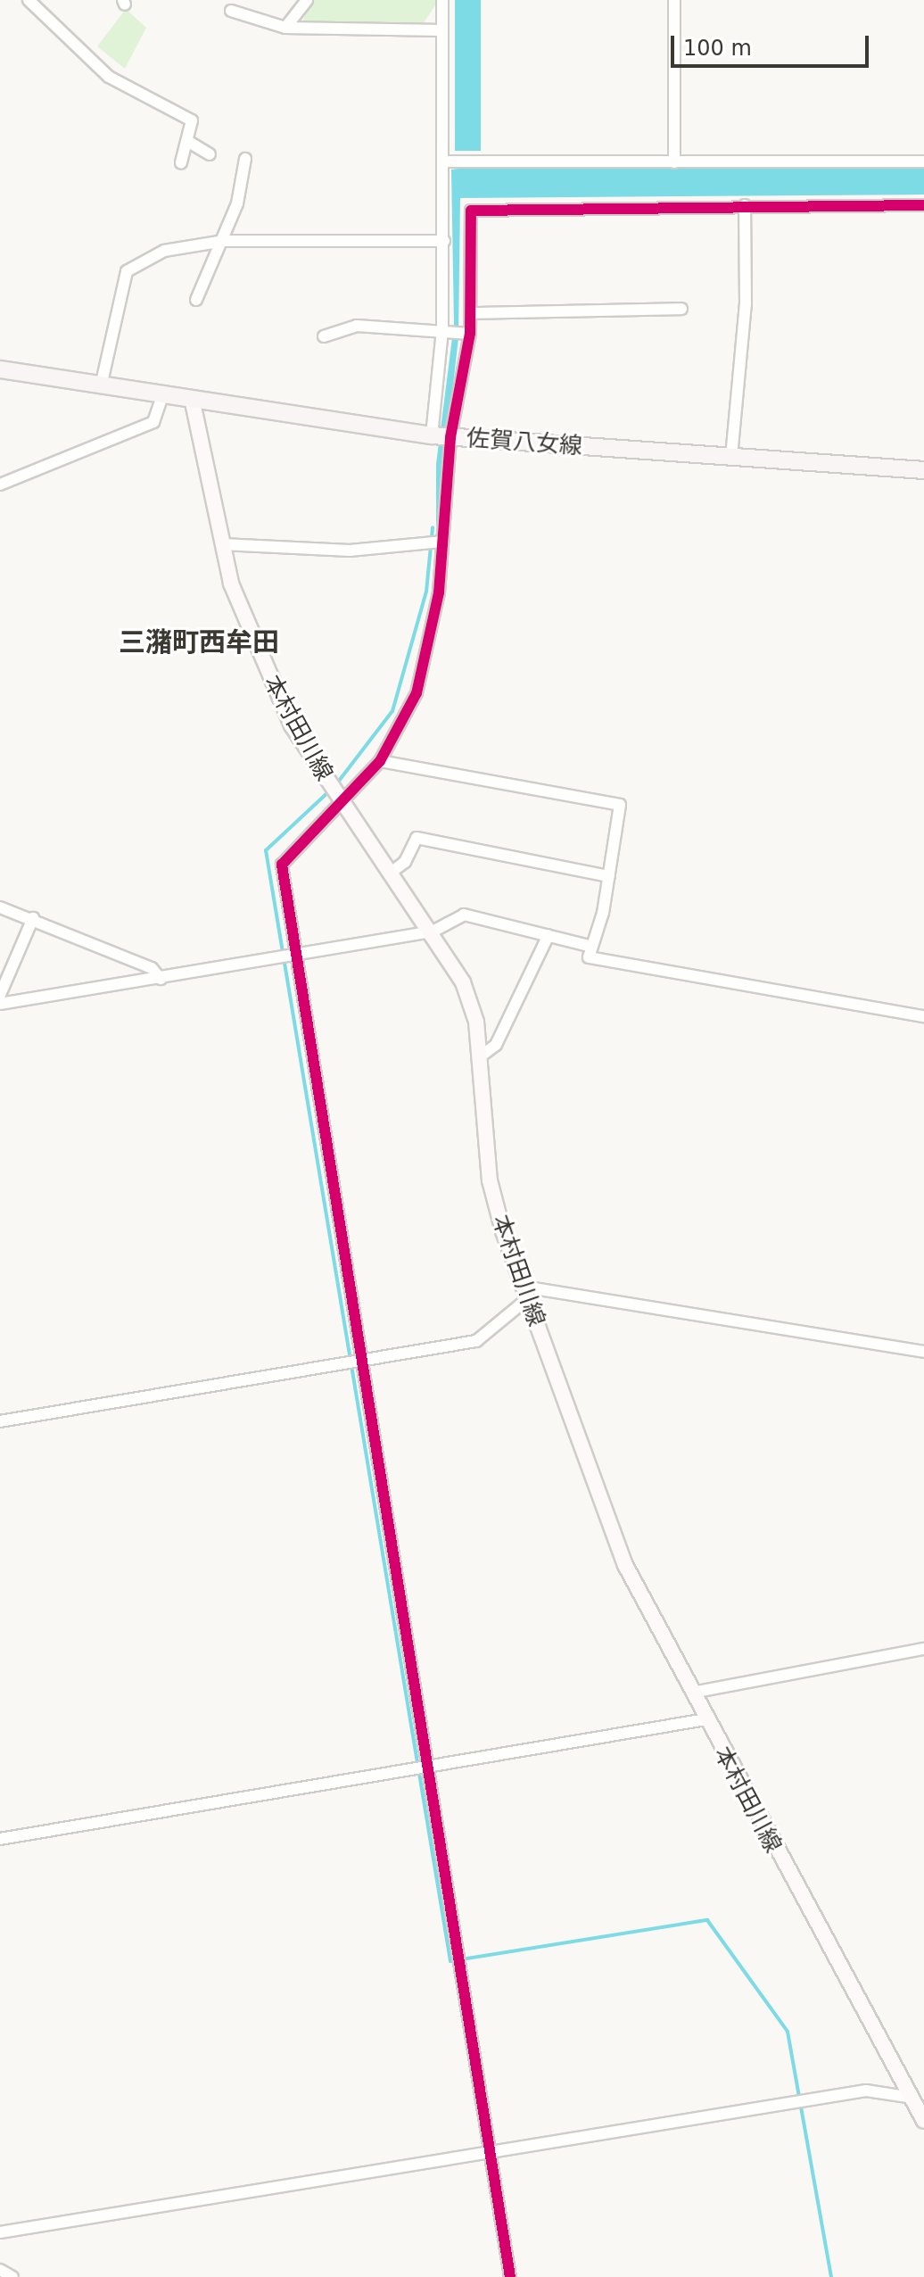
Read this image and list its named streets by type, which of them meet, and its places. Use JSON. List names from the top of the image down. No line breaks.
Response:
{"streets":{"main road":["佐賀八女線","本村田川線"]},"crossings":[["佐賀八女線","本村田川線"]],"districts":["三潴町西牟田"],"scale_bar":"100 m"}
